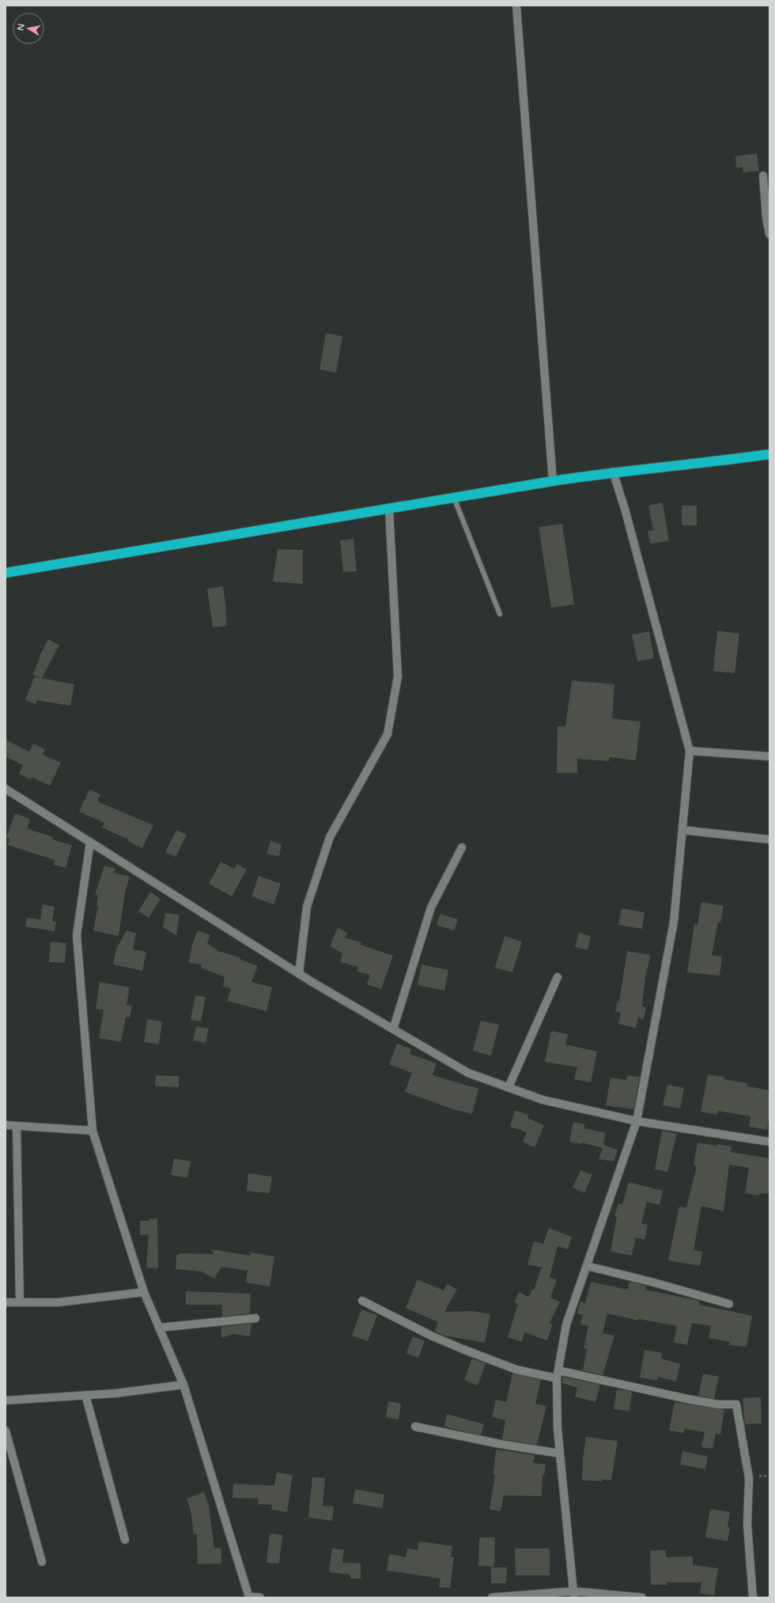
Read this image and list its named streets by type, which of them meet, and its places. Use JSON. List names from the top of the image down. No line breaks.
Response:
{"north":"left"}
